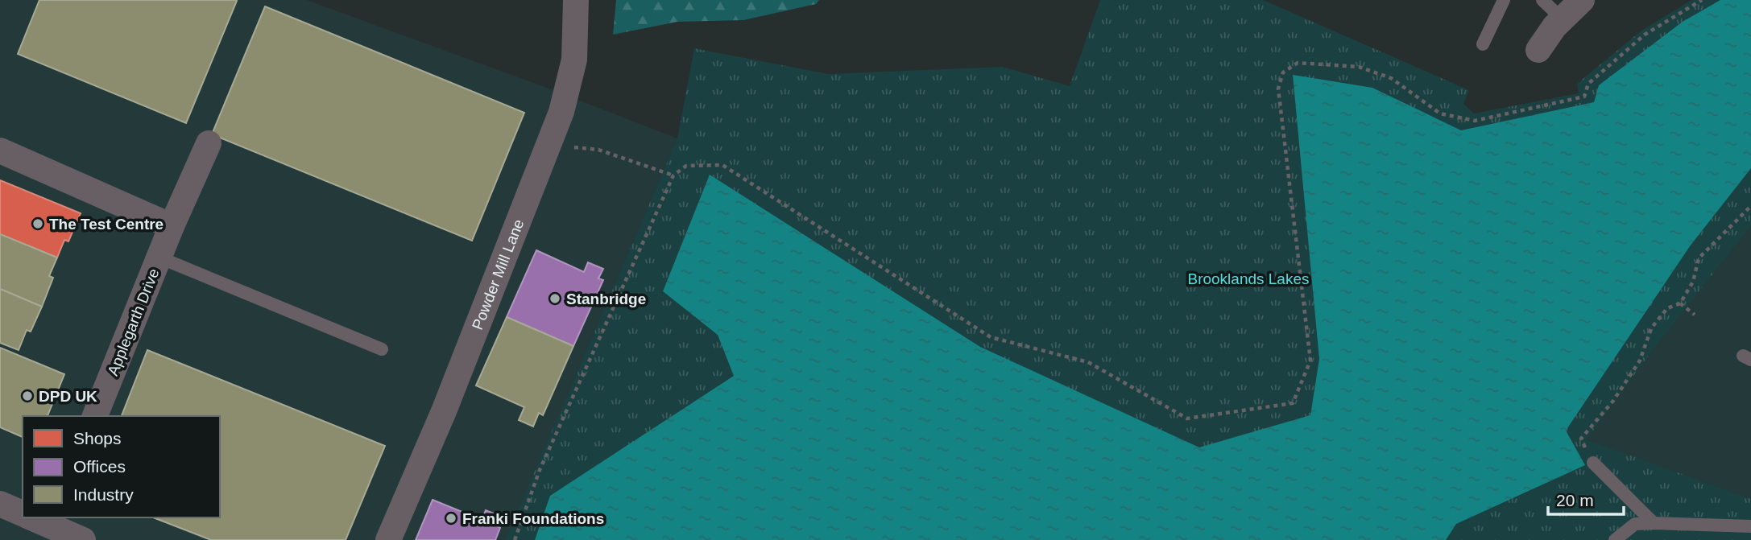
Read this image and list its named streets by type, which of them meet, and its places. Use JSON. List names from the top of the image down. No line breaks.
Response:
{"streets":{"street":["Powder Mill Lane","Applegarth Drive"]},"parks":["Brooklands Lakes"],"places":["The Test Centre","Stanbridge","DPD UK","Franki Foundations"],"legend":["Shops","Offices","Industry"],"scale_bar":"20 m"}
